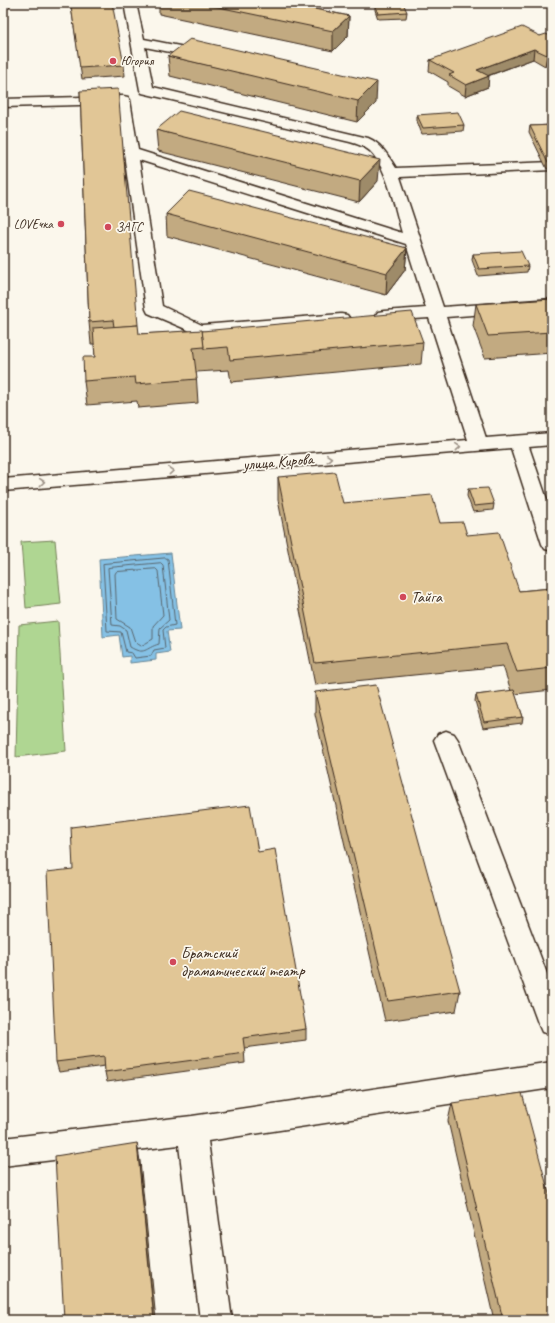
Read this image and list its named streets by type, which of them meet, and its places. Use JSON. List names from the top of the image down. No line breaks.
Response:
{"streets":{"street":["улица Кирова"]},"one_way":["улица Кирова"],"places":["Югория","LOVEчка","ЗАГС","Тайга","Братский драматический театр"]}
